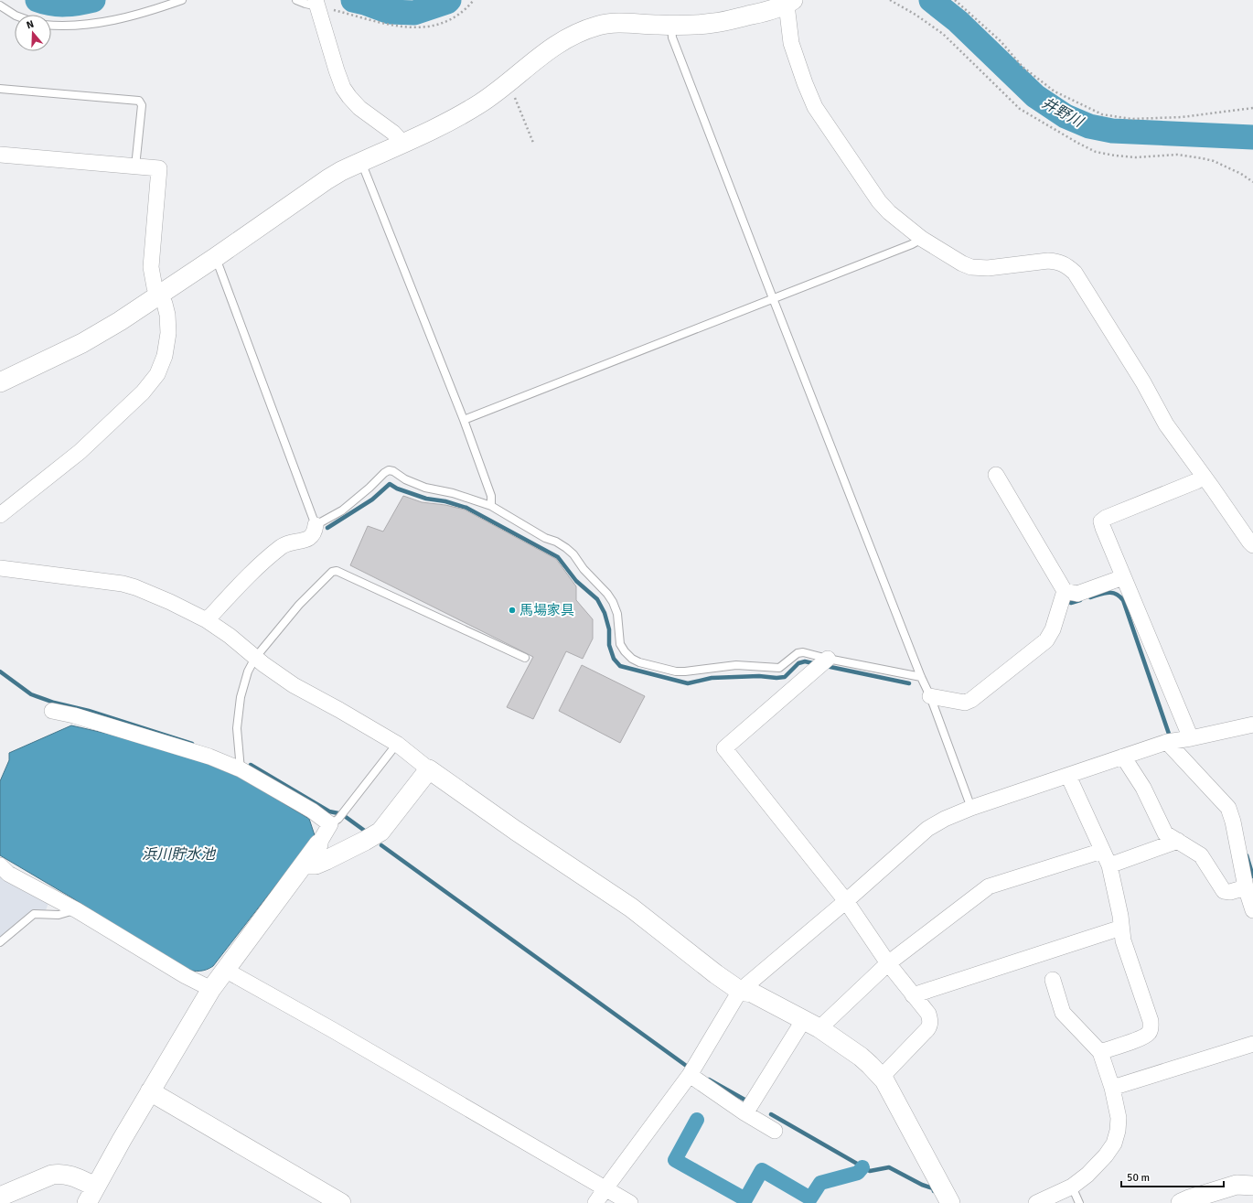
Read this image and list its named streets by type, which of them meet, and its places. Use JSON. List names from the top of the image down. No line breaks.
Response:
{"water":["井野川","浜川貯水池"],"places":["馬場家具"],"scale_bar":"50 m","north":"top"}
